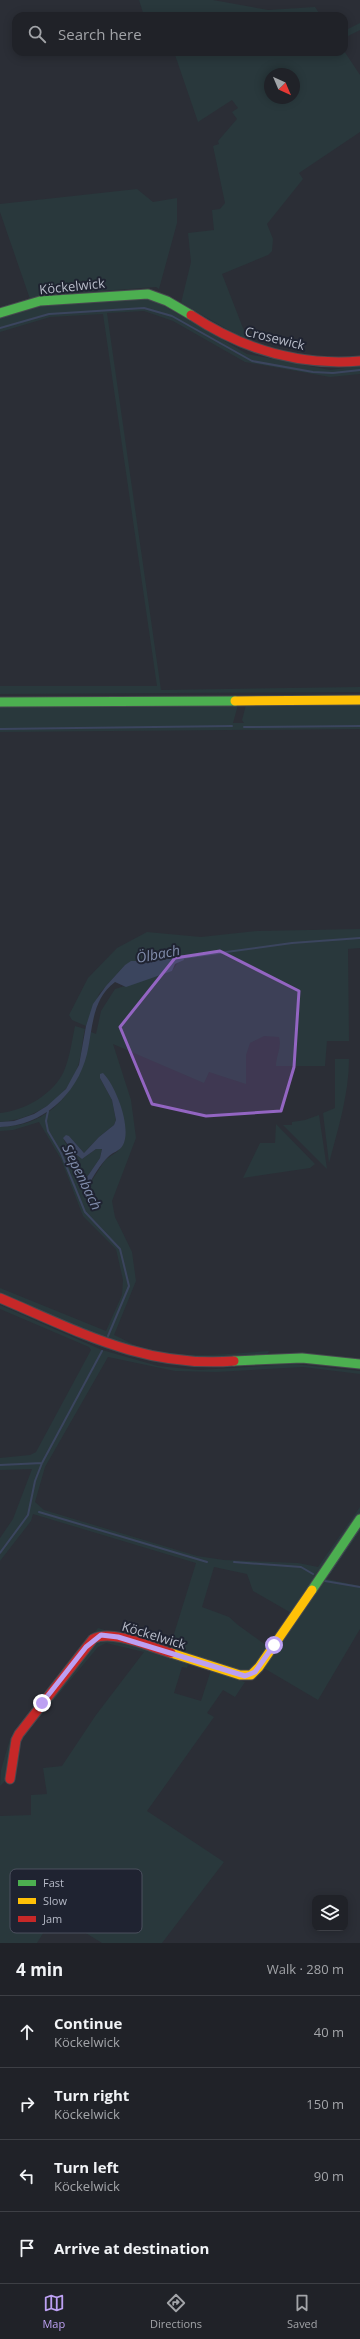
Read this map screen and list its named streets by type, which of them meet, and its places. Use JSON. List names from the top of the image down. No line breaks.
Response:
{"streets":{"street":["Köckelwick","Crosewick"]},"crossings":[["Köckelwick","Crosewick"]],"water":["Ölbach","Siepenbach"],"legend":["Fast","Slow","Jam"],"north":"bottom right","page":{"search":"Search here","heading":["4 min","Walk · 280 m"],"list":[["Continue","Köckelwick","40 m"],["Turn right","Köckelwick","150 m"],["Turn left","Köckelwick","90 m"],"Arrive at destination"],"nav":["Map","Directions","Saved"]}}
